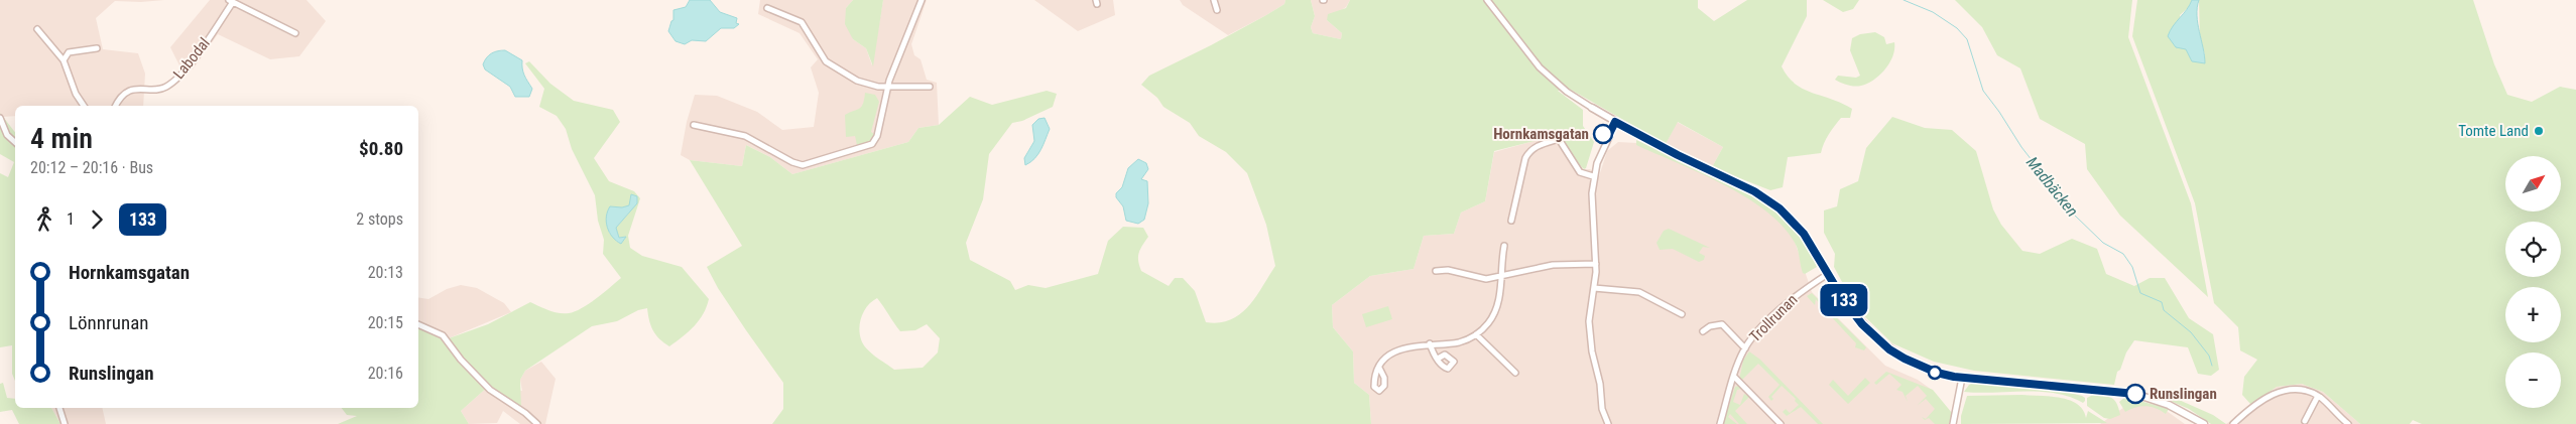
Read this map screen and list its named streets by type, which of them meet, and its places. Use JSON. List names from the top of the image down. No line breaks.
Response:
{"streets":{"street":["Labodal","Trollrunan"]},"water":["Madbäcken"],"places":["Tomte Land","Hornkamsgatan","Runslingan"],"lines":["bus line 133"],"north":"top right","page":{"on_map":"133","heading":["4 min","20:12 – 20:16 · Bus","$0.80"],"map_buttons":["+","−"],"legs":["1","133","2 stops"],"list":[{"name":"Hornkamsgatan","value":"20:13"},{"name":"Lönnrunan","value":"20:15"},{"name":"Runslingan","value":"20:16"}]}}
